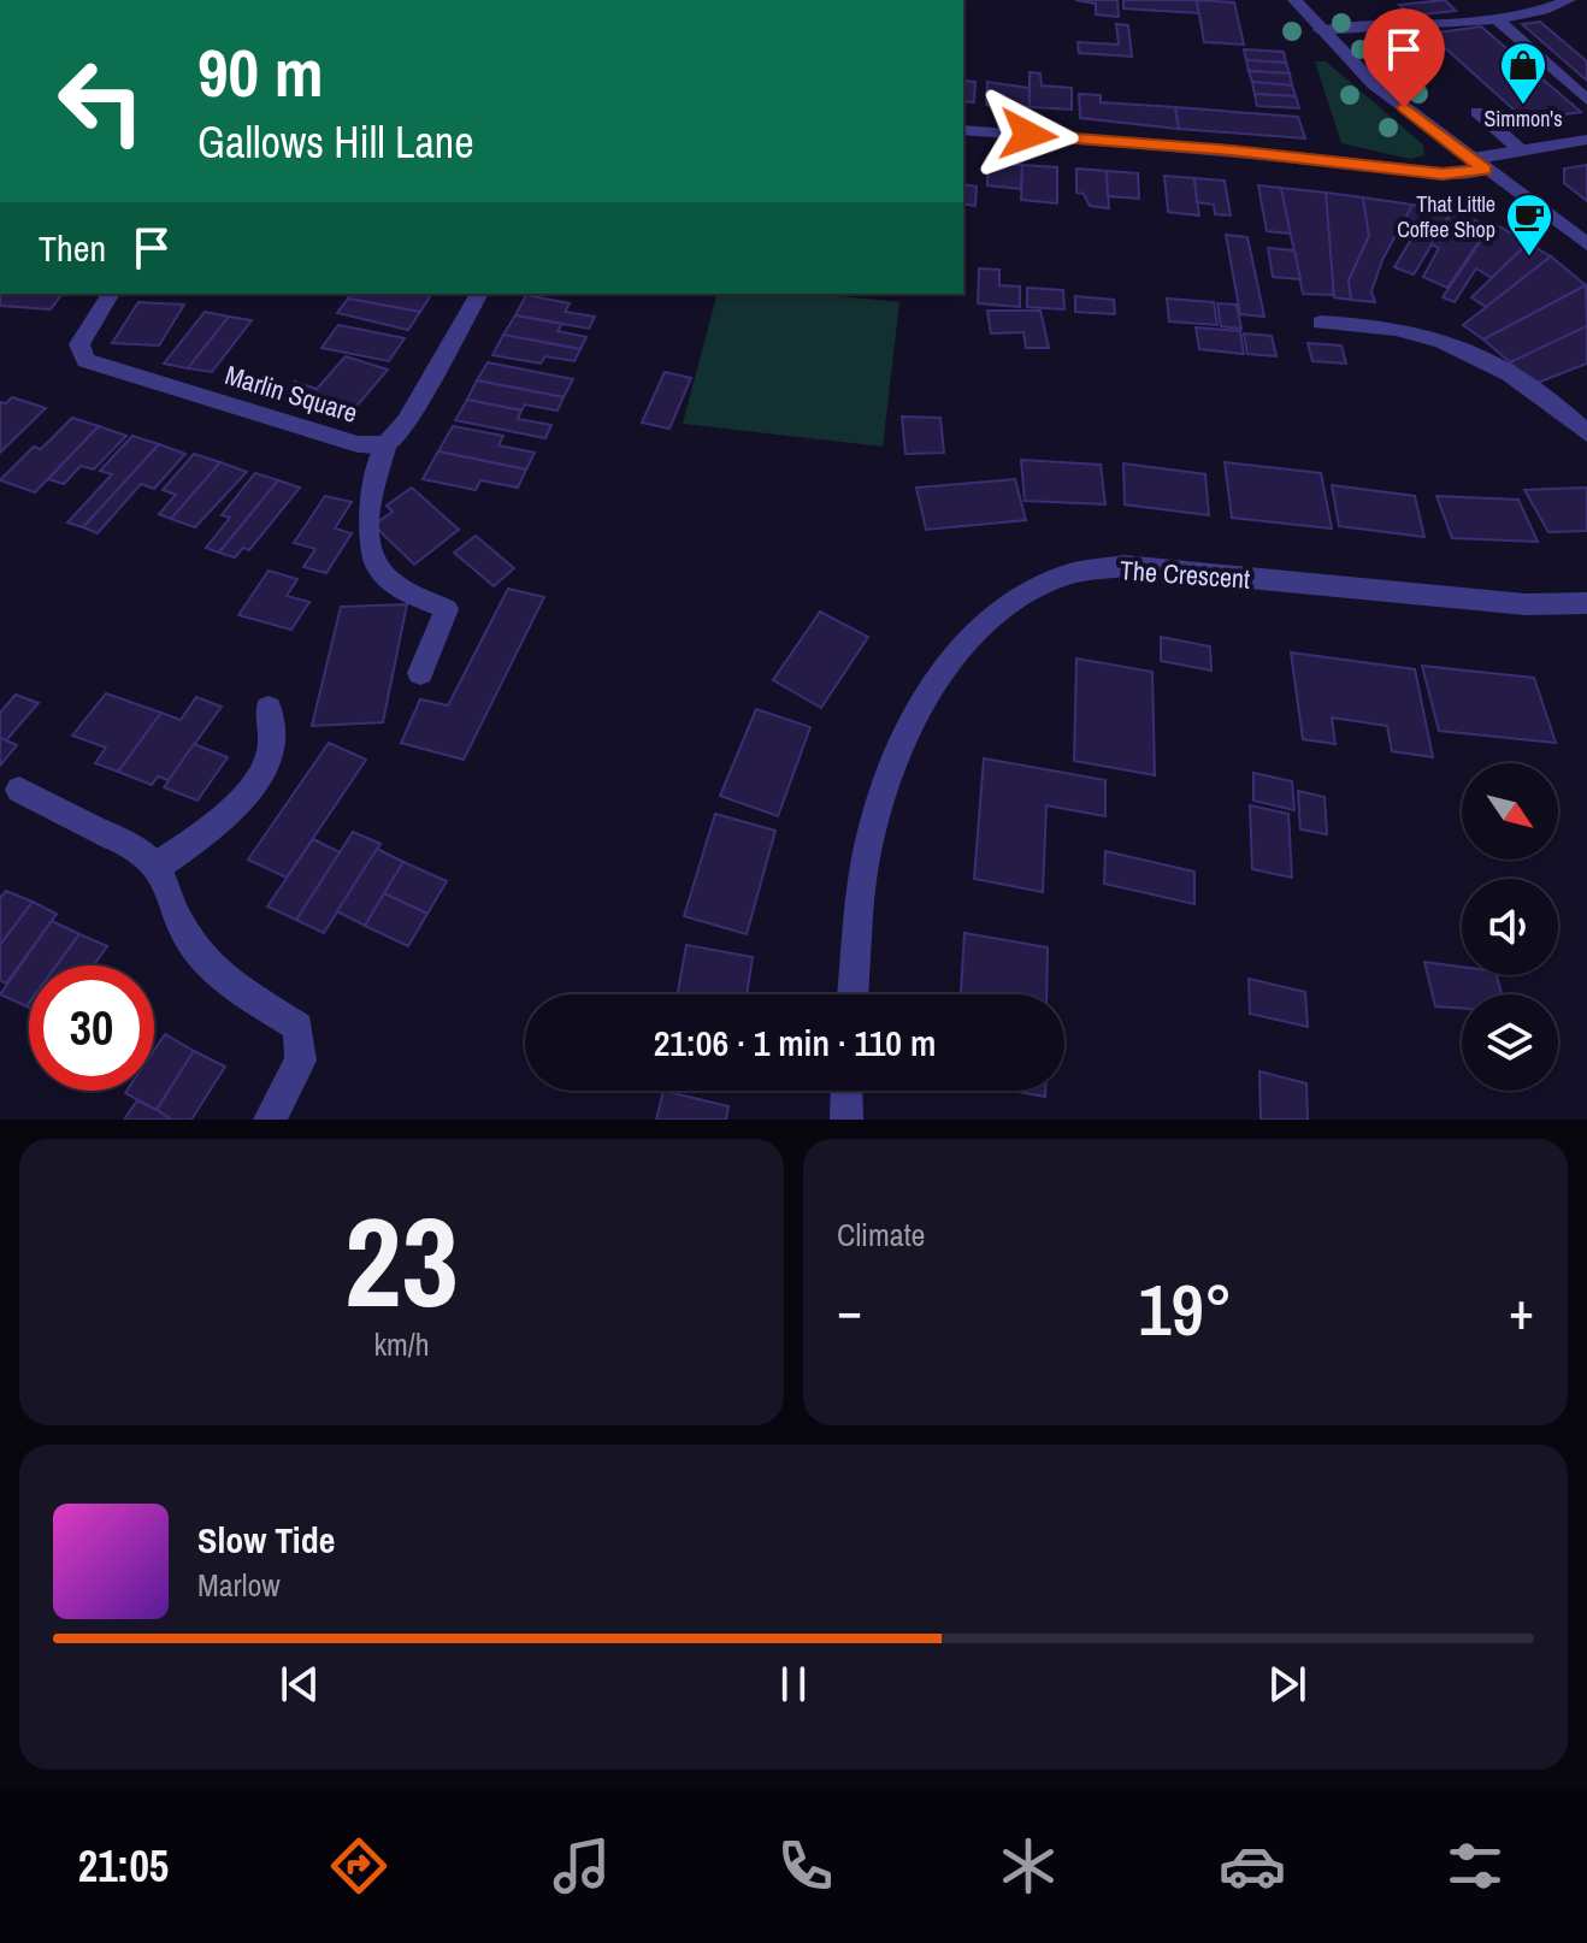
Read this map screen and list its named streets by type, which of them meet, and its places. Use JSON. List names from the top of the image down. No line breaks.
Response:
{"streets":{"street":["Marlin Square","The Crescent"]},"places":{"shop":["Simmon's"],"cafe":["That Little Coffee Shop"]},"north":"bottom right","page":{"turn":["90 m","Gallows Hill Lane"],"then":"Then","limit":"30","trip":"21:06 · 1 min · 110 m","tile":[["23","km/h"],"Climate"],"heat":["−","19°","+"],"song":["Slow Tide","Marlow"],"tabs":"21:05"}}
